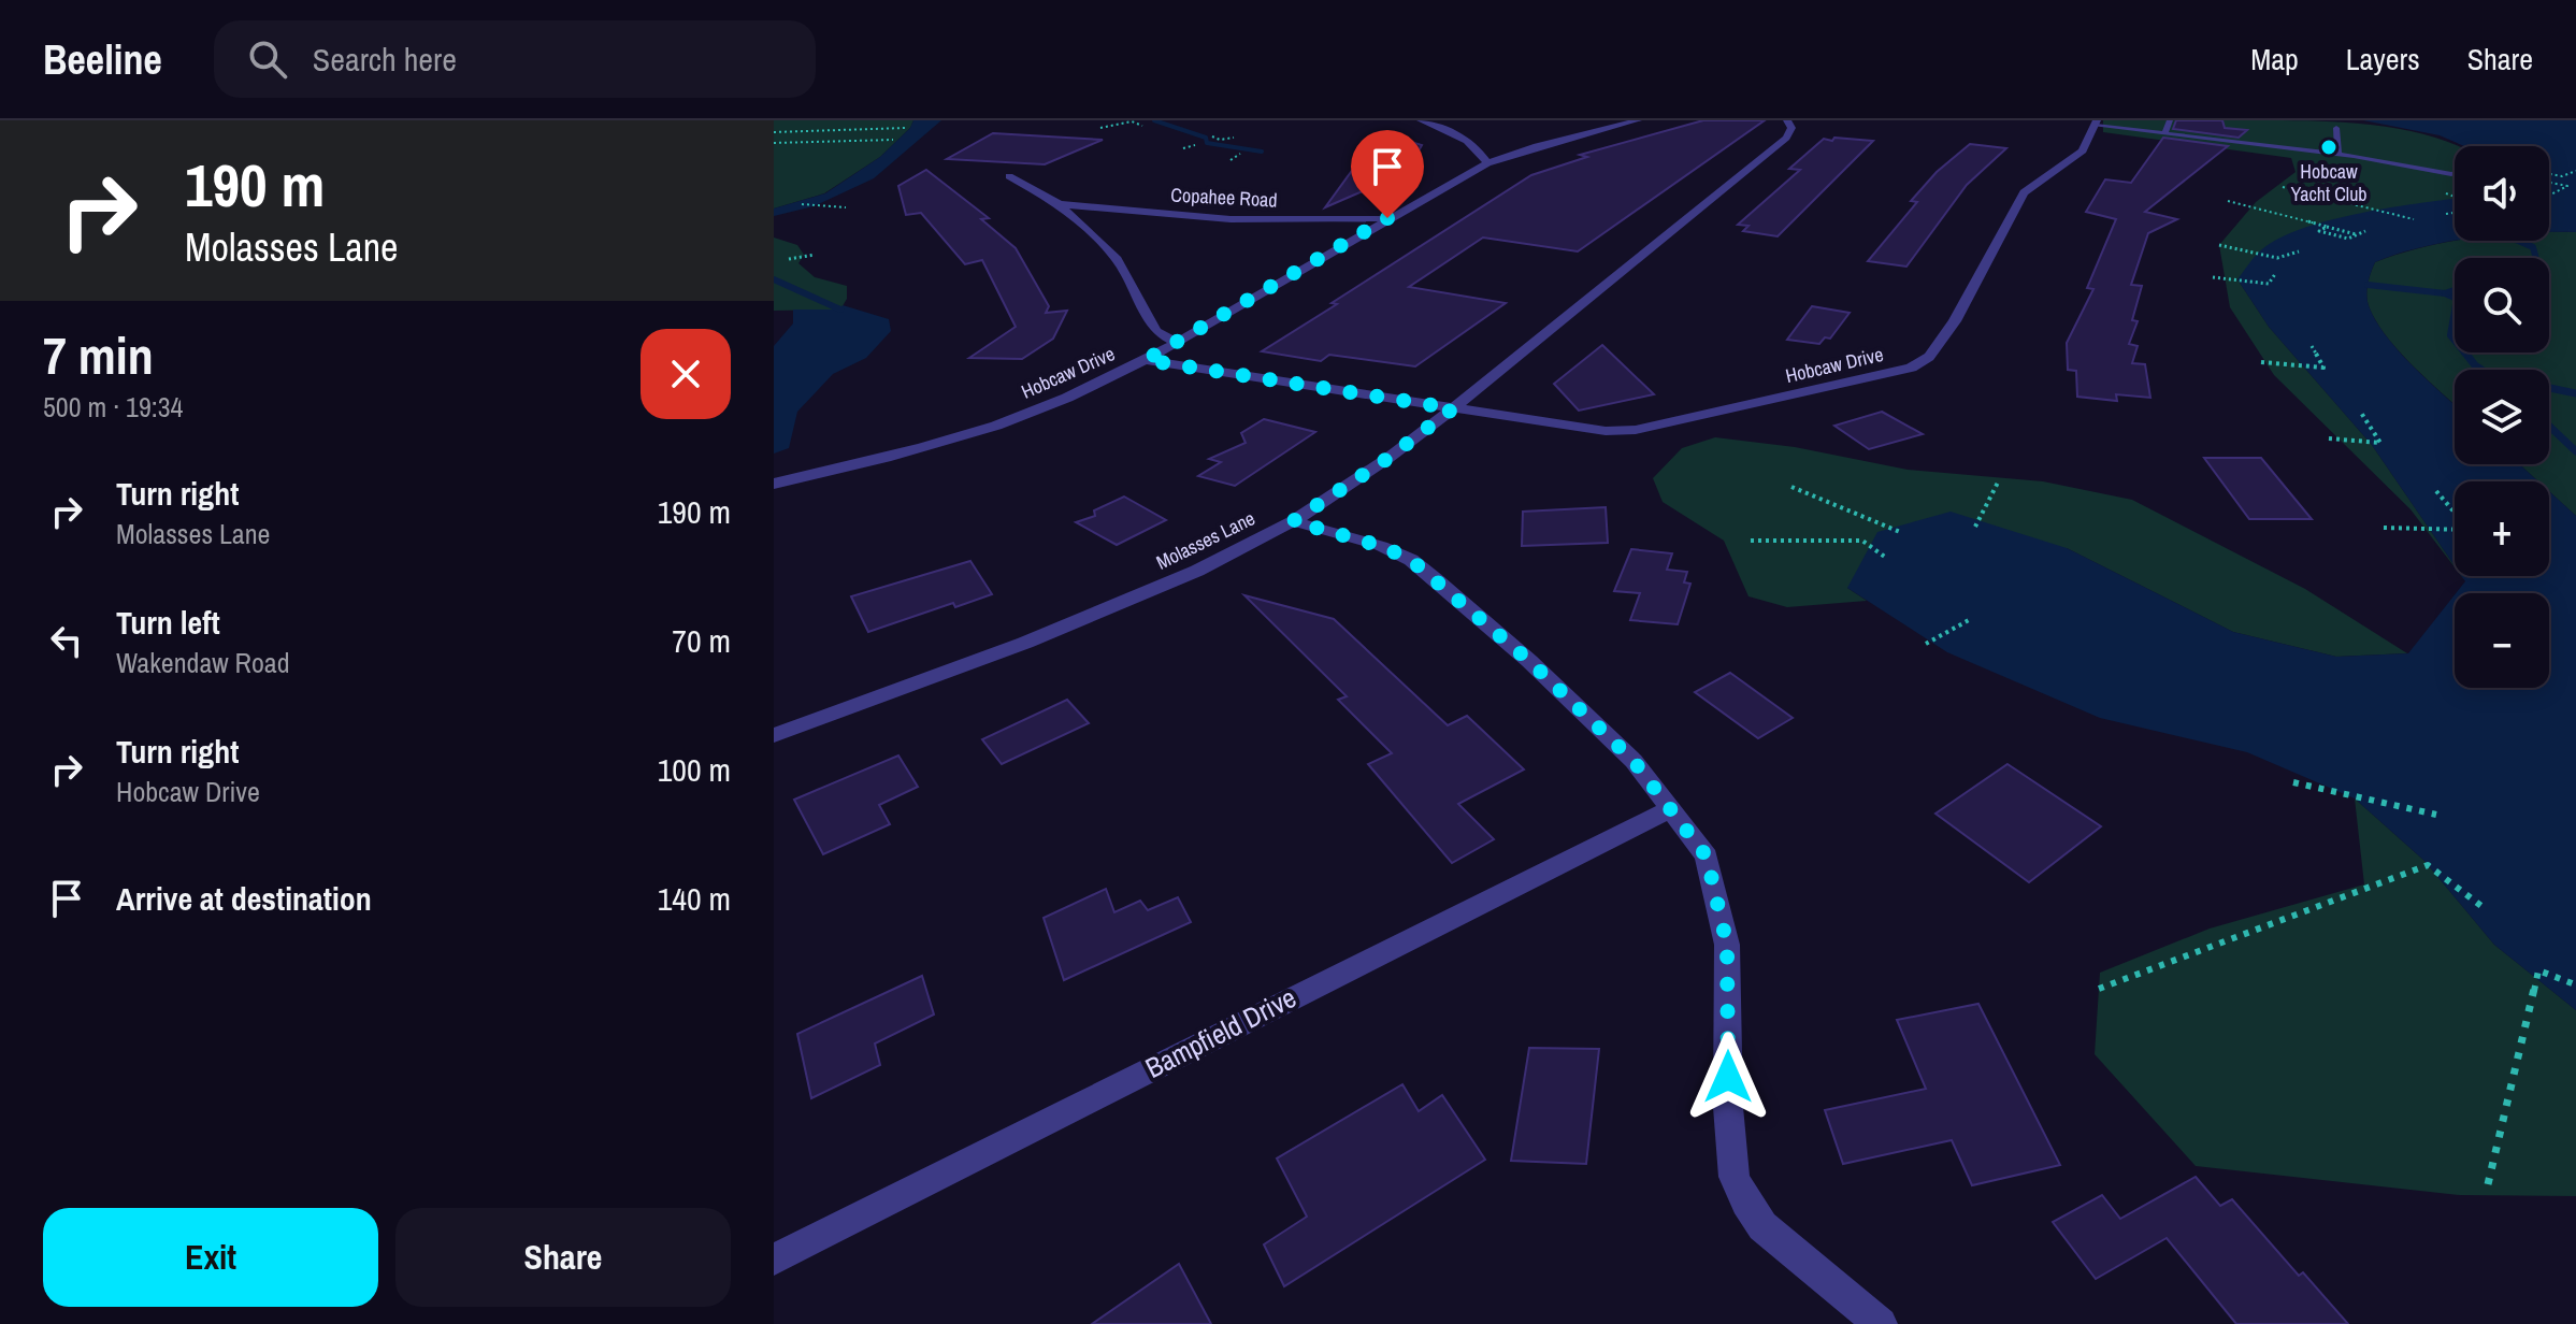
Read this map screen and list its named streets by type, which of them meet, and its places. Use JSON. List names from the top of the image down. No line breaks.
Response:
{"streets":{"street":["Copahee Road","Hobcaw Drive","Molasses Lane","Bampfield Drive"]},"crossings":[["Copahee Road","Hobcaw Drive"],["Hobcaw Drive","Molasses Lane"]],"places":["Hobcaw Yacht Club"],"page":{"header":"Beeline","search":"Search here","nav":["Map","Layers","Share"],"turn":["190 m","Molasses Lane"],"map_buttons":["+","−"],"heading":["7 min","500 m · 19:34"],"list":[{"name":"Turn right","note":"Molasses Lane","value":"190 m"},{"name":"Turn left","note":"Wakendaw Road","value":"70 m"},{"name":"Turn right","note":"Hobcaw Drive","value":"100 m"},{"name":"Arrive at destination","value":"140 m"}],"buttons":["Exit","Share"]}}
